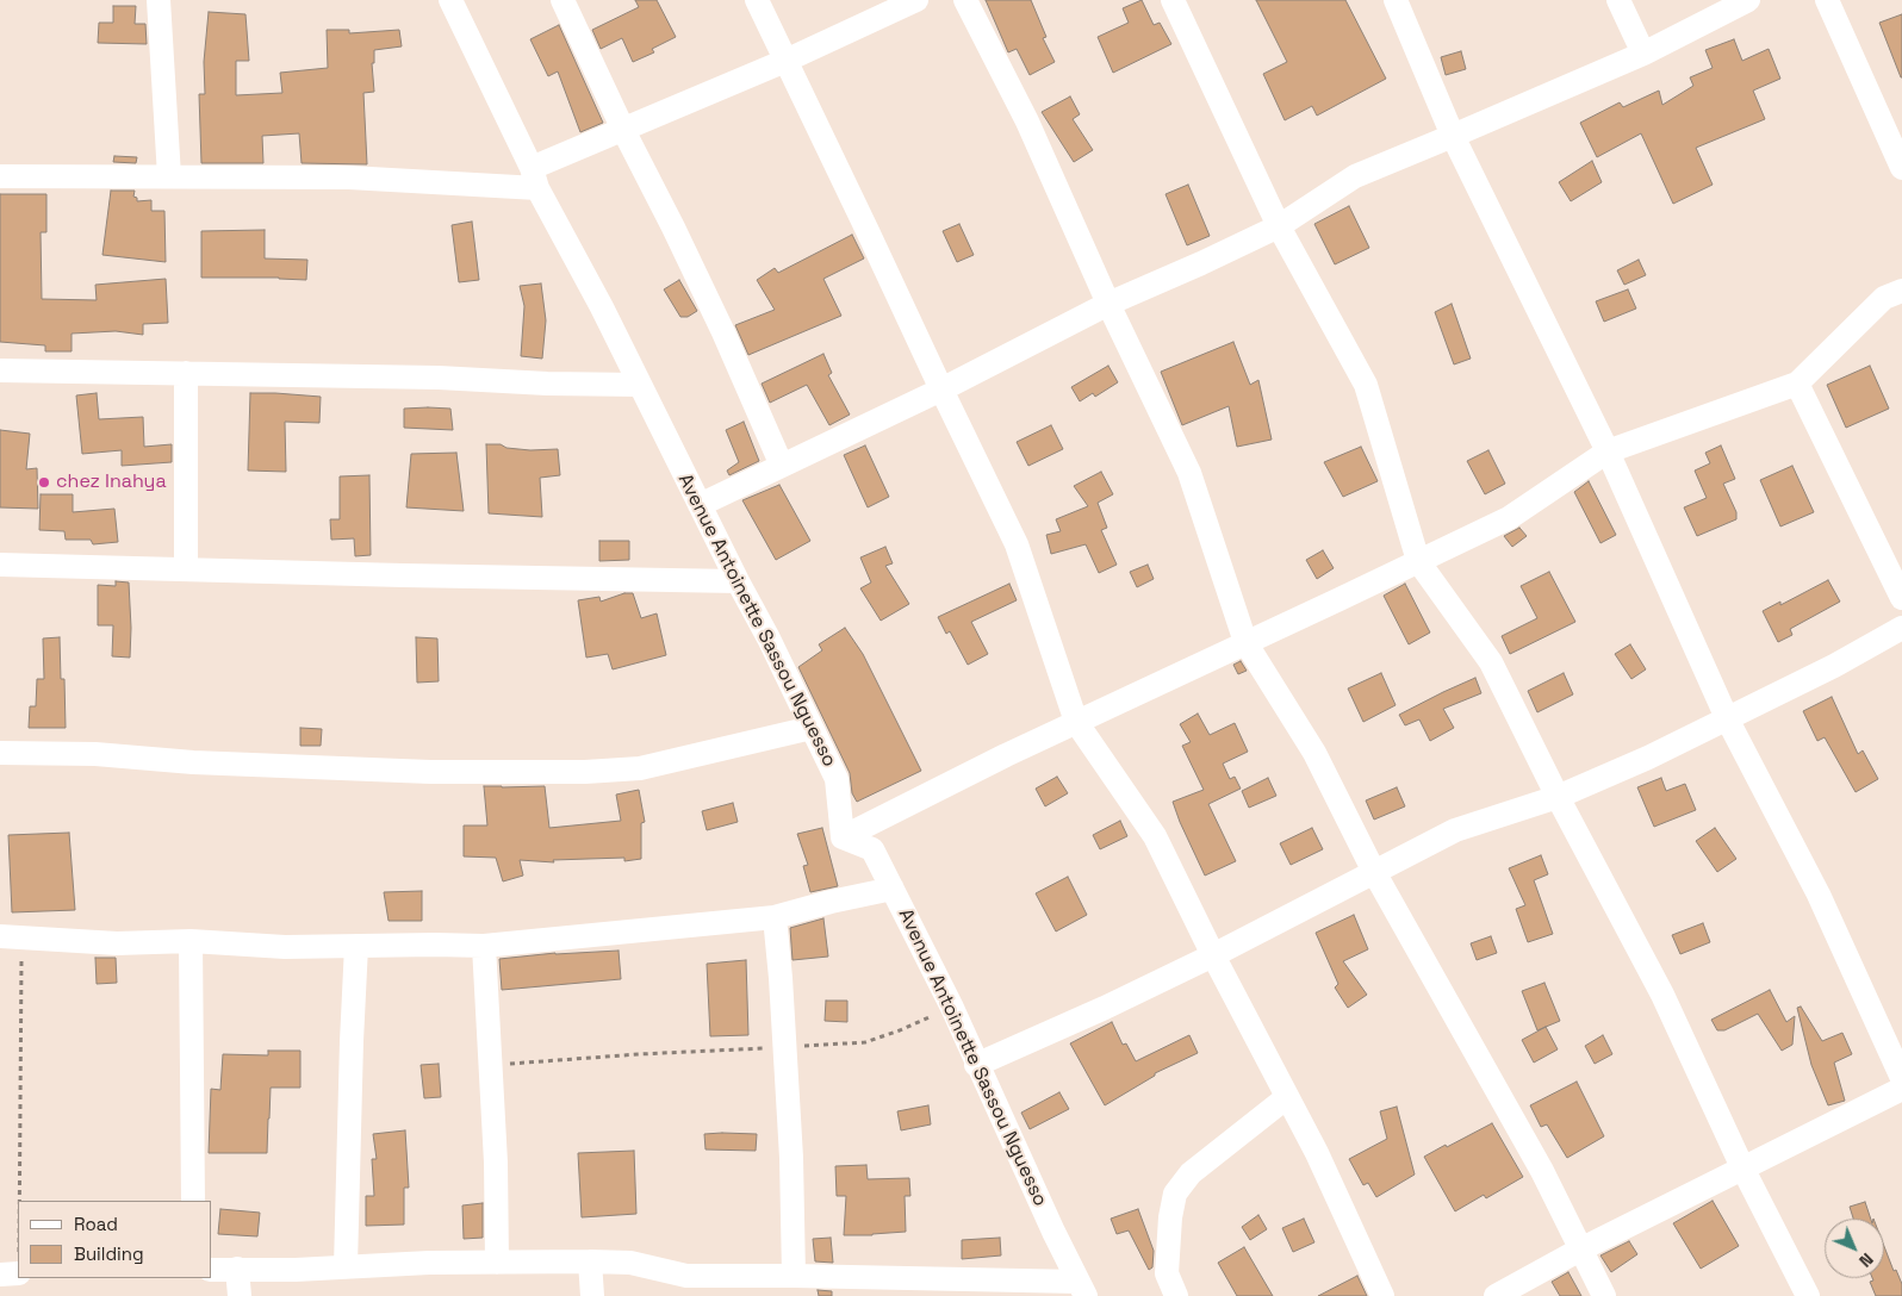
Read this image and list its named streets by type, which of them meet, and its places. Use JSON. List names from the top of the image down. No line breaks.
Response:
{"streets":{"street":["Avenue Antoinette Sassou Nguesso"]},"places":["chez Inahya"],"legend":["Road","Building"],"north":"bottom right"}
